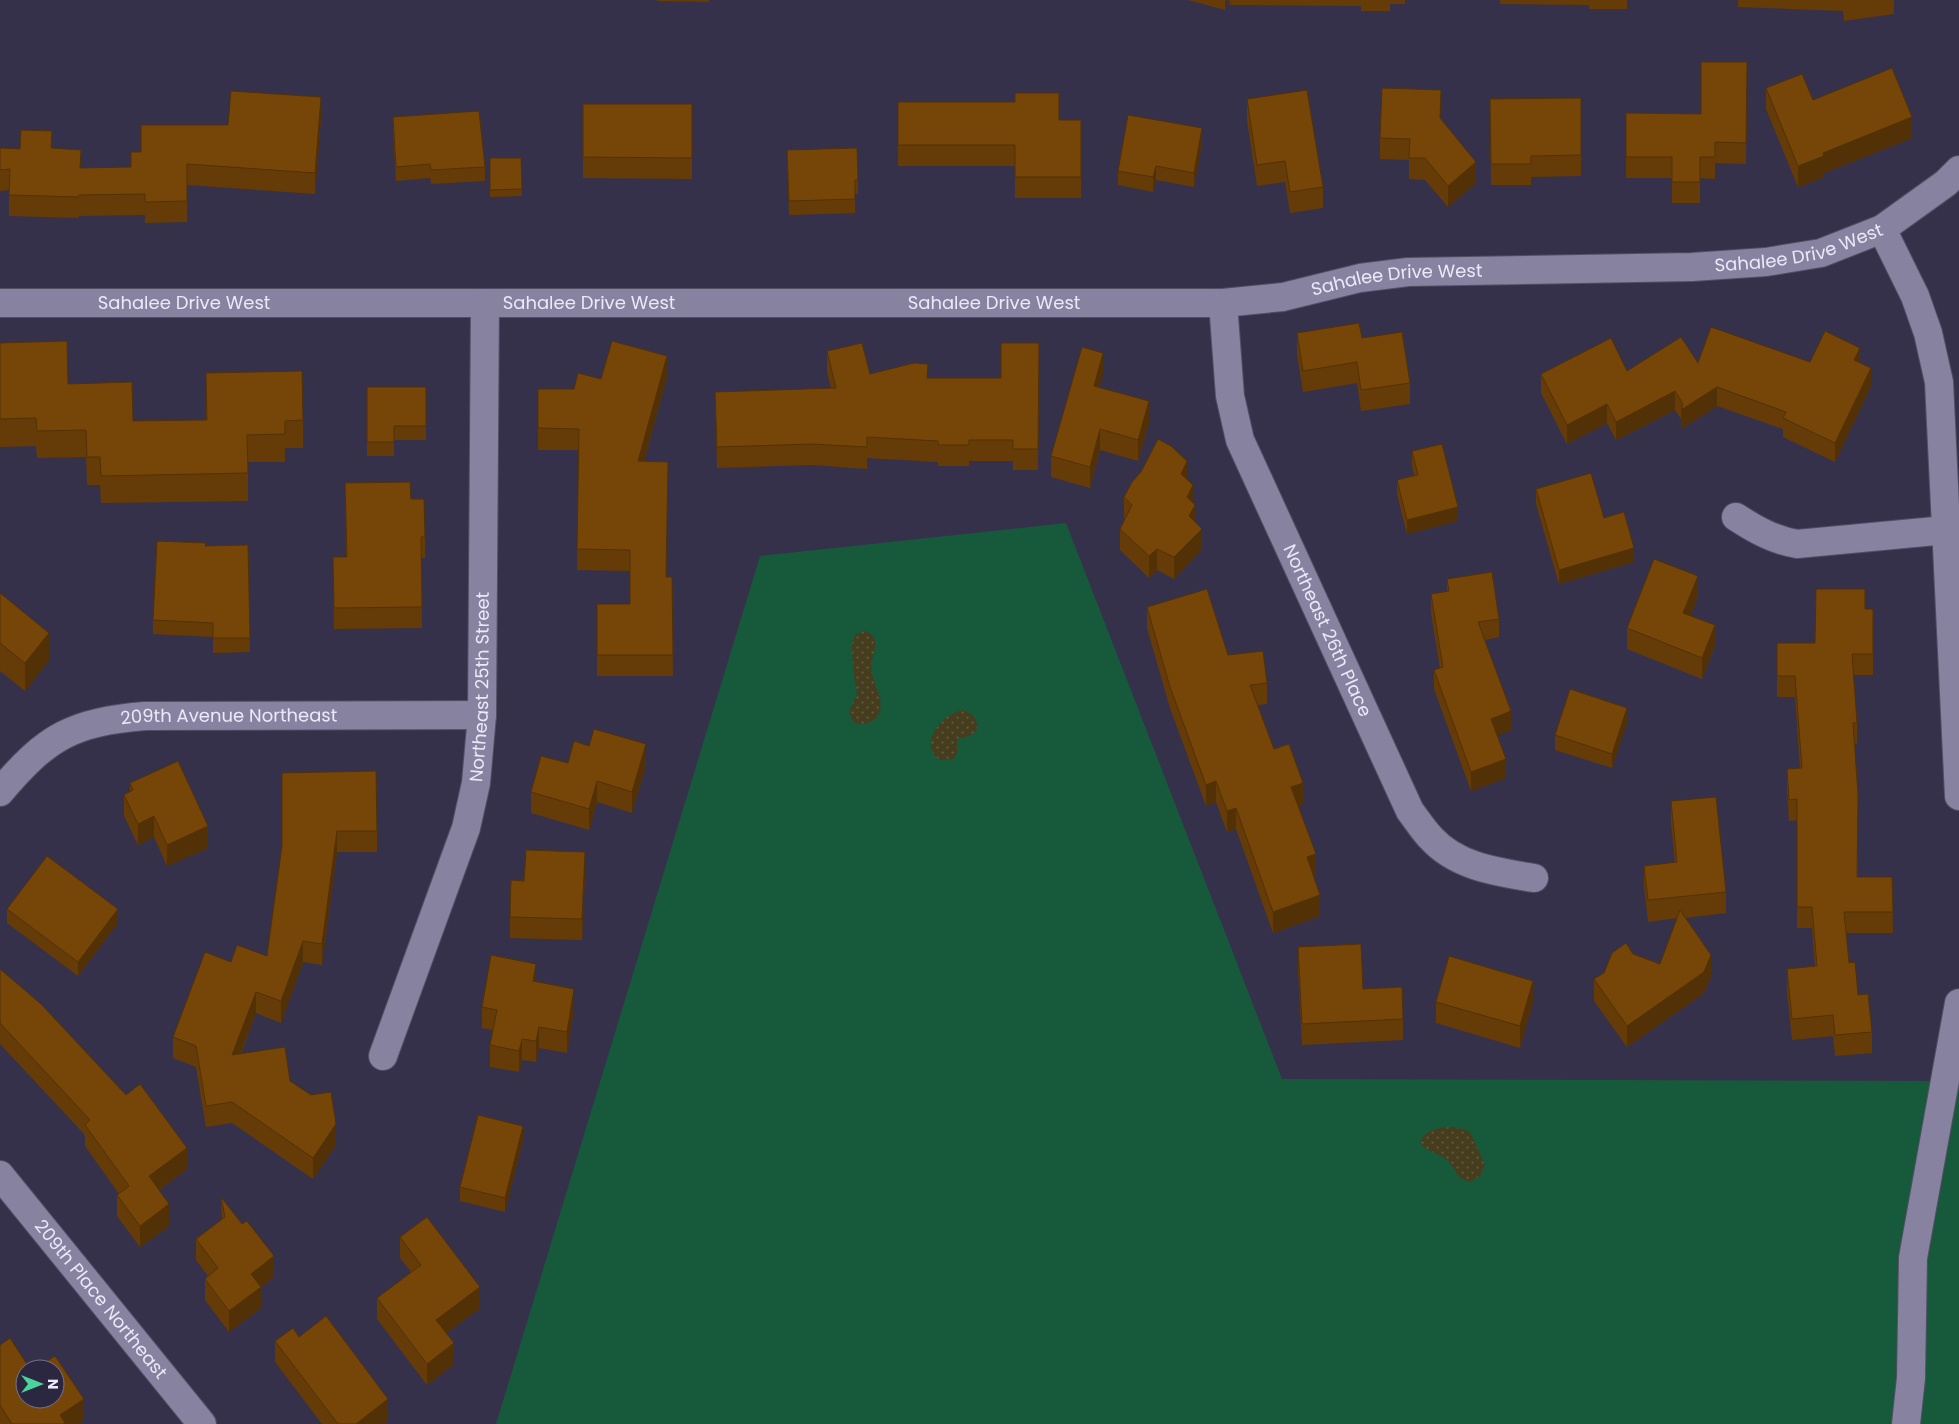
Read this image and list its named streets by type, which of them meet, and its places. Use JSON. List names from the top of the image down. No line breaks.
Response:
{"streets":{"street":["Sahalee Drive West","Northeast 26th Place","Northeast 25th Street","209th Avenue Northeast","209th Place Northeast"]},"crossings":[["Sahalee Drive West","Northeast 26th Place"],["Sahalee Drive West","Northeast 25th Street"],["Northeast 25th Street","209th Avenue Northeast"]],"north":"right"}
